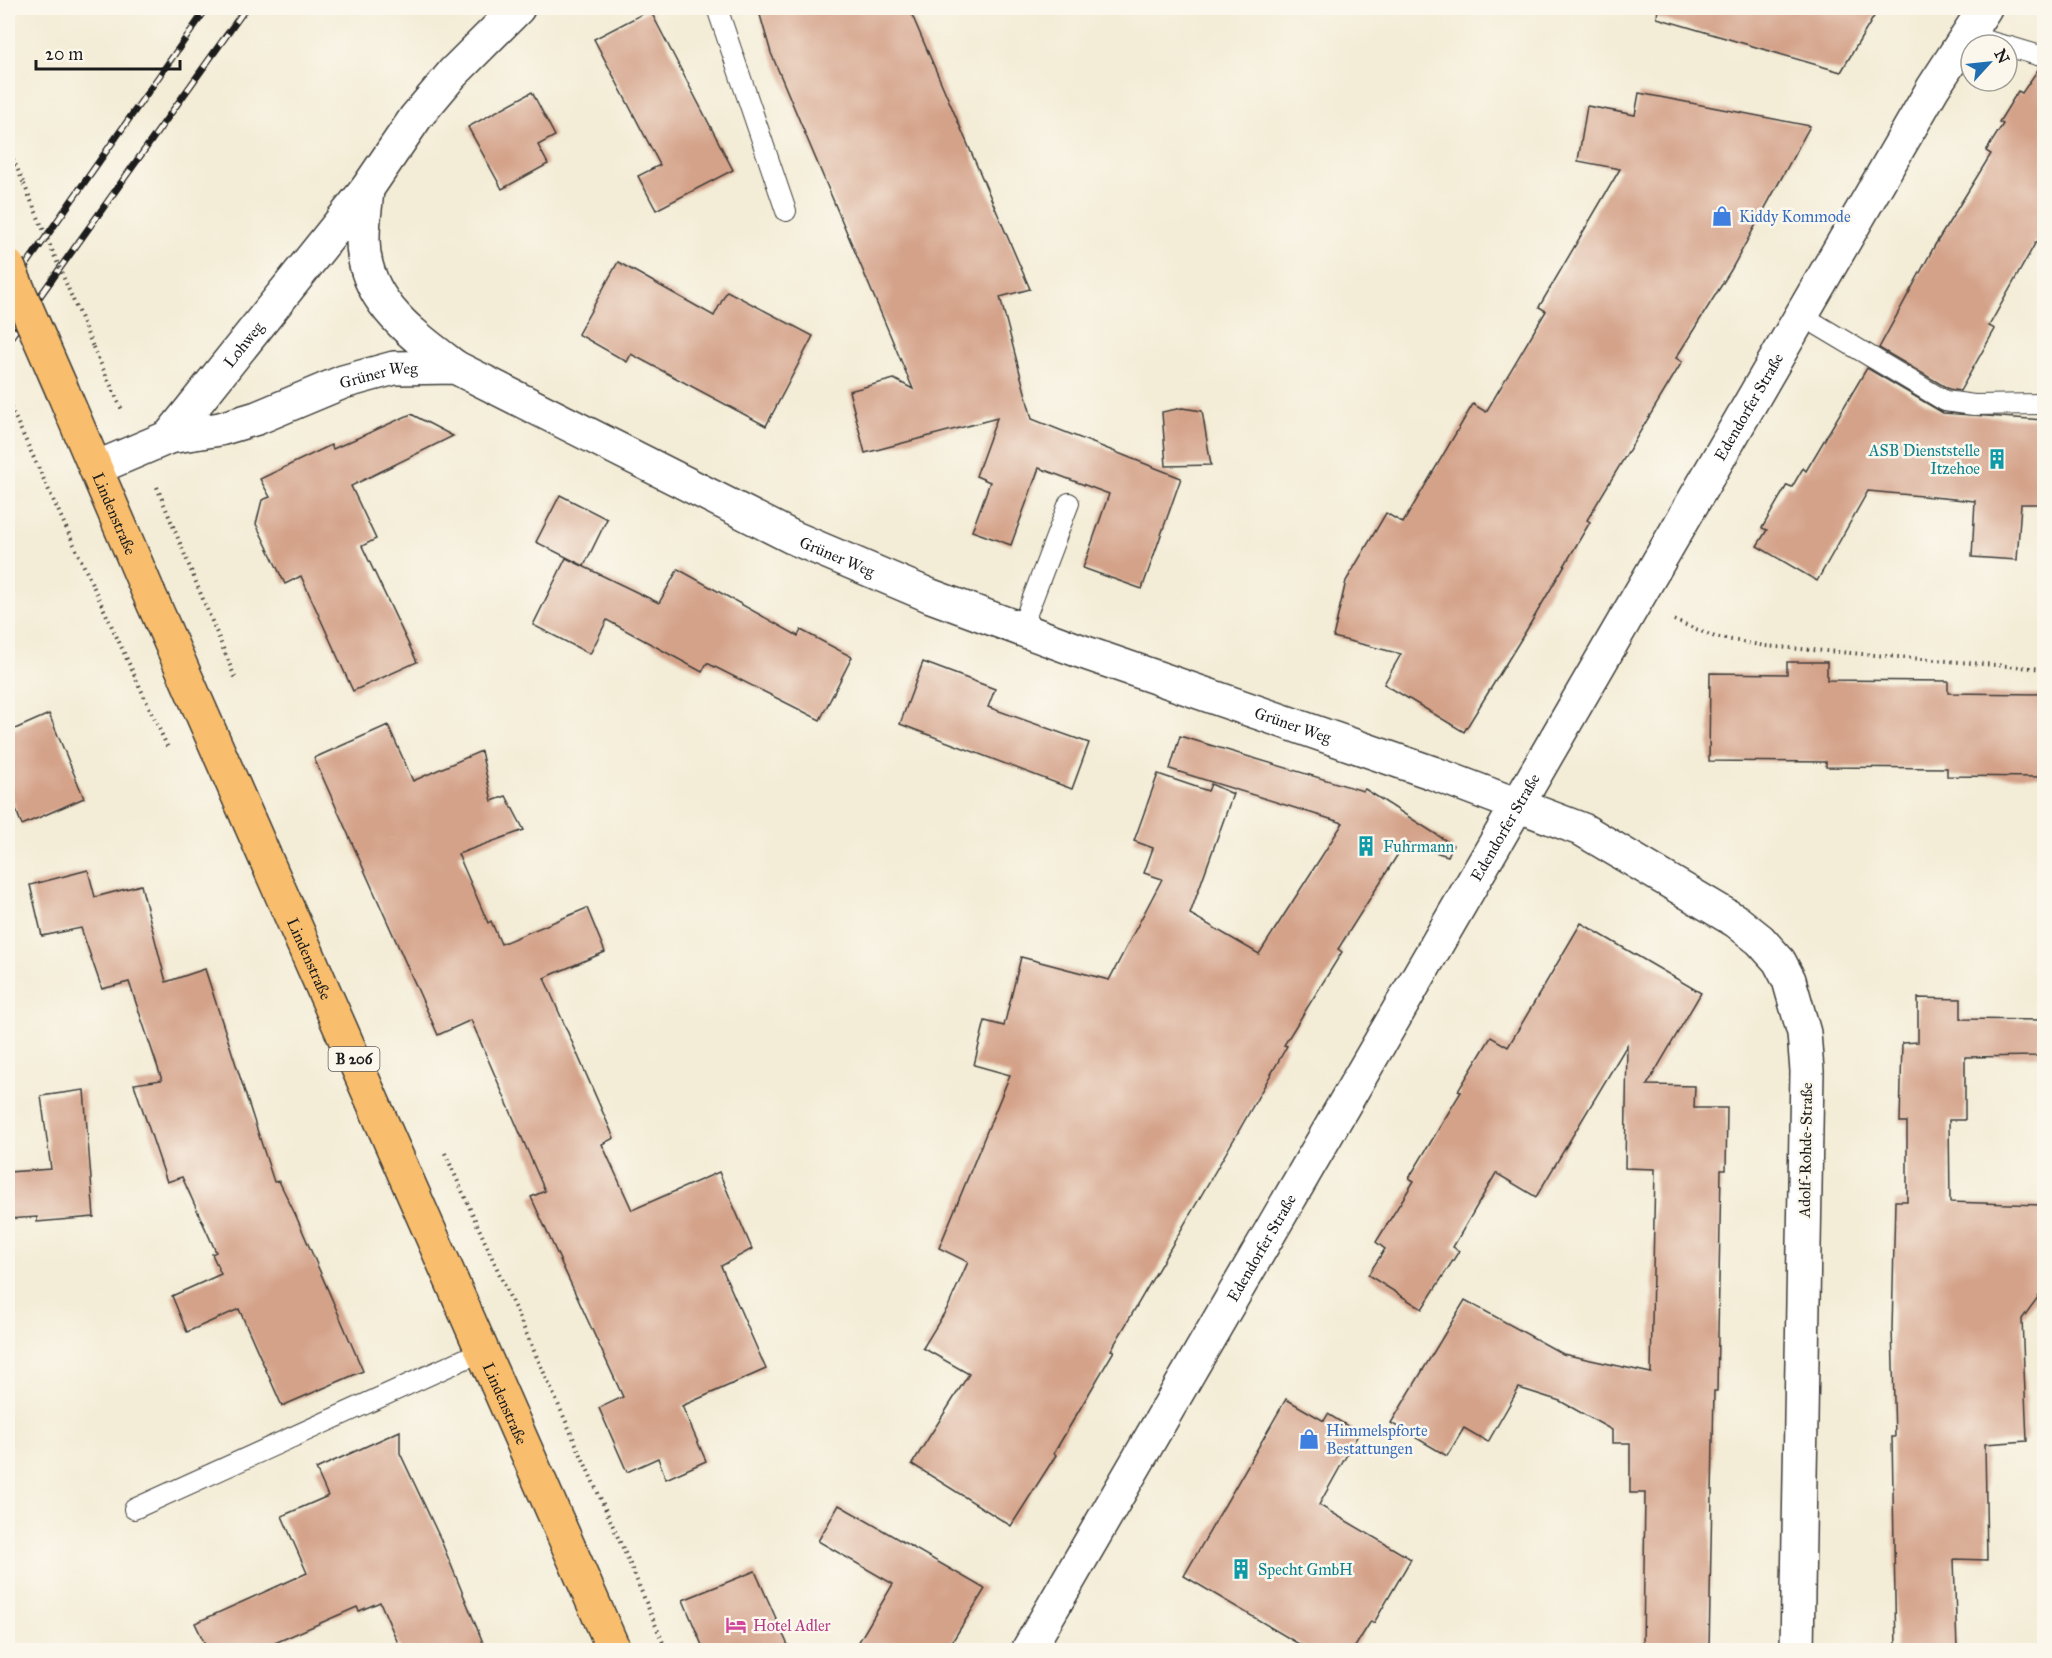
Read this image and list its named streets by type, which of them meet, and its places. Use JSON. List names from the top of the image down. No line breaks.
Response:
{"streets":{"main road":["Lindenstraße","B 206"],"street":["Lohweg","Grüner Weg","Edendorfer Straße","Adolf-Rohde-Straße"]},"crossings":[["Lohweg","Grüner Weg"],["Lohweg","Lindenstraße"],["Grüner Weg","Edendorfer Straße"],["Grüner Weg","Adolf-Rohde-Straße"],["Edendorfer Straße","Adolf-Rohde-Straße"]],"places":{"shop":["Kiddy Kommode","Himmelspforte Bestattungen"],"building":["ASB Dienststelle Itzehoe","Fuhrmann","Specht GmbH"],"hotel":["Hotel Adler"]},"scale_bar":"20 m","north":"top right"}
